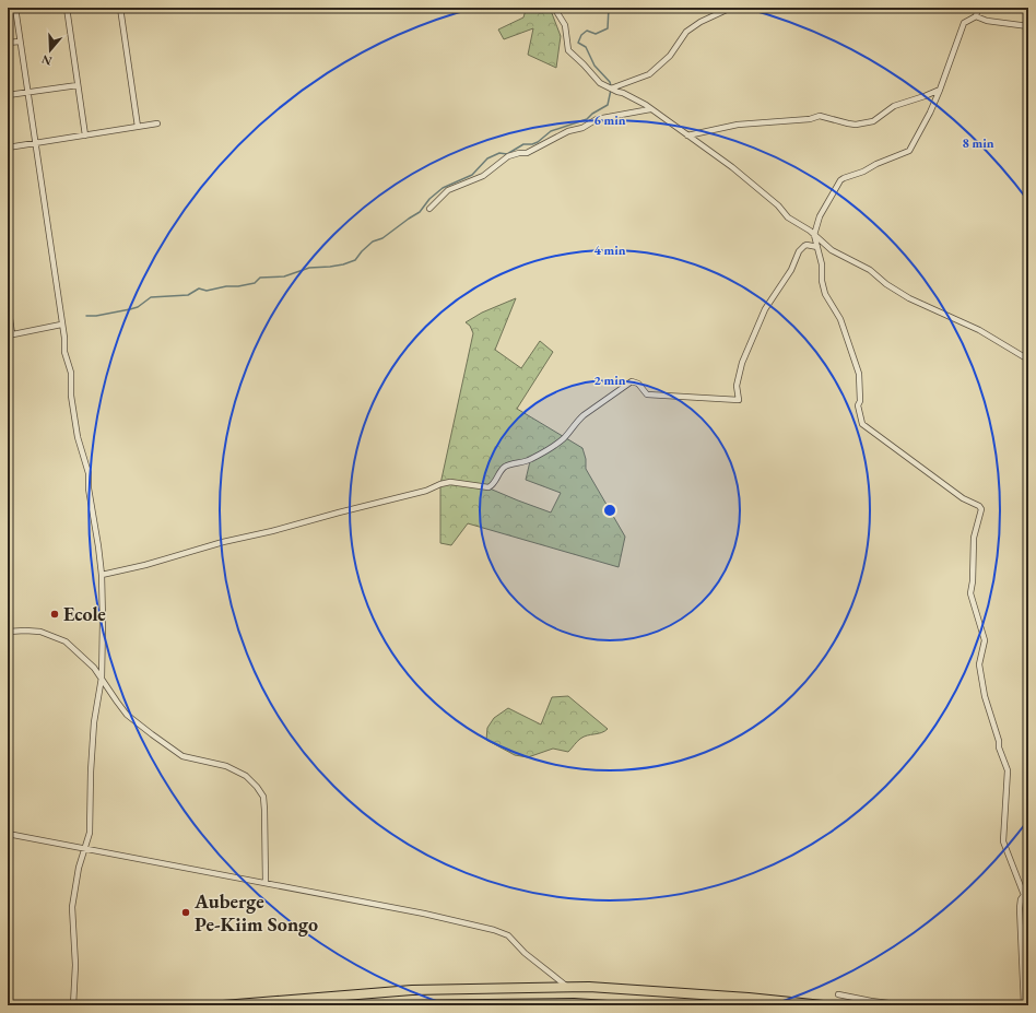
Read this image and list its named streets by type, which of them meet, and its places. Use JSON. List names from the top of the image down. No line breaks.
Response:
{"places":["Ecole","Auberge Pe-Kiim Songo"],"north":"bottom","rings":["6 min","8 min","4 min","2 min"]}
